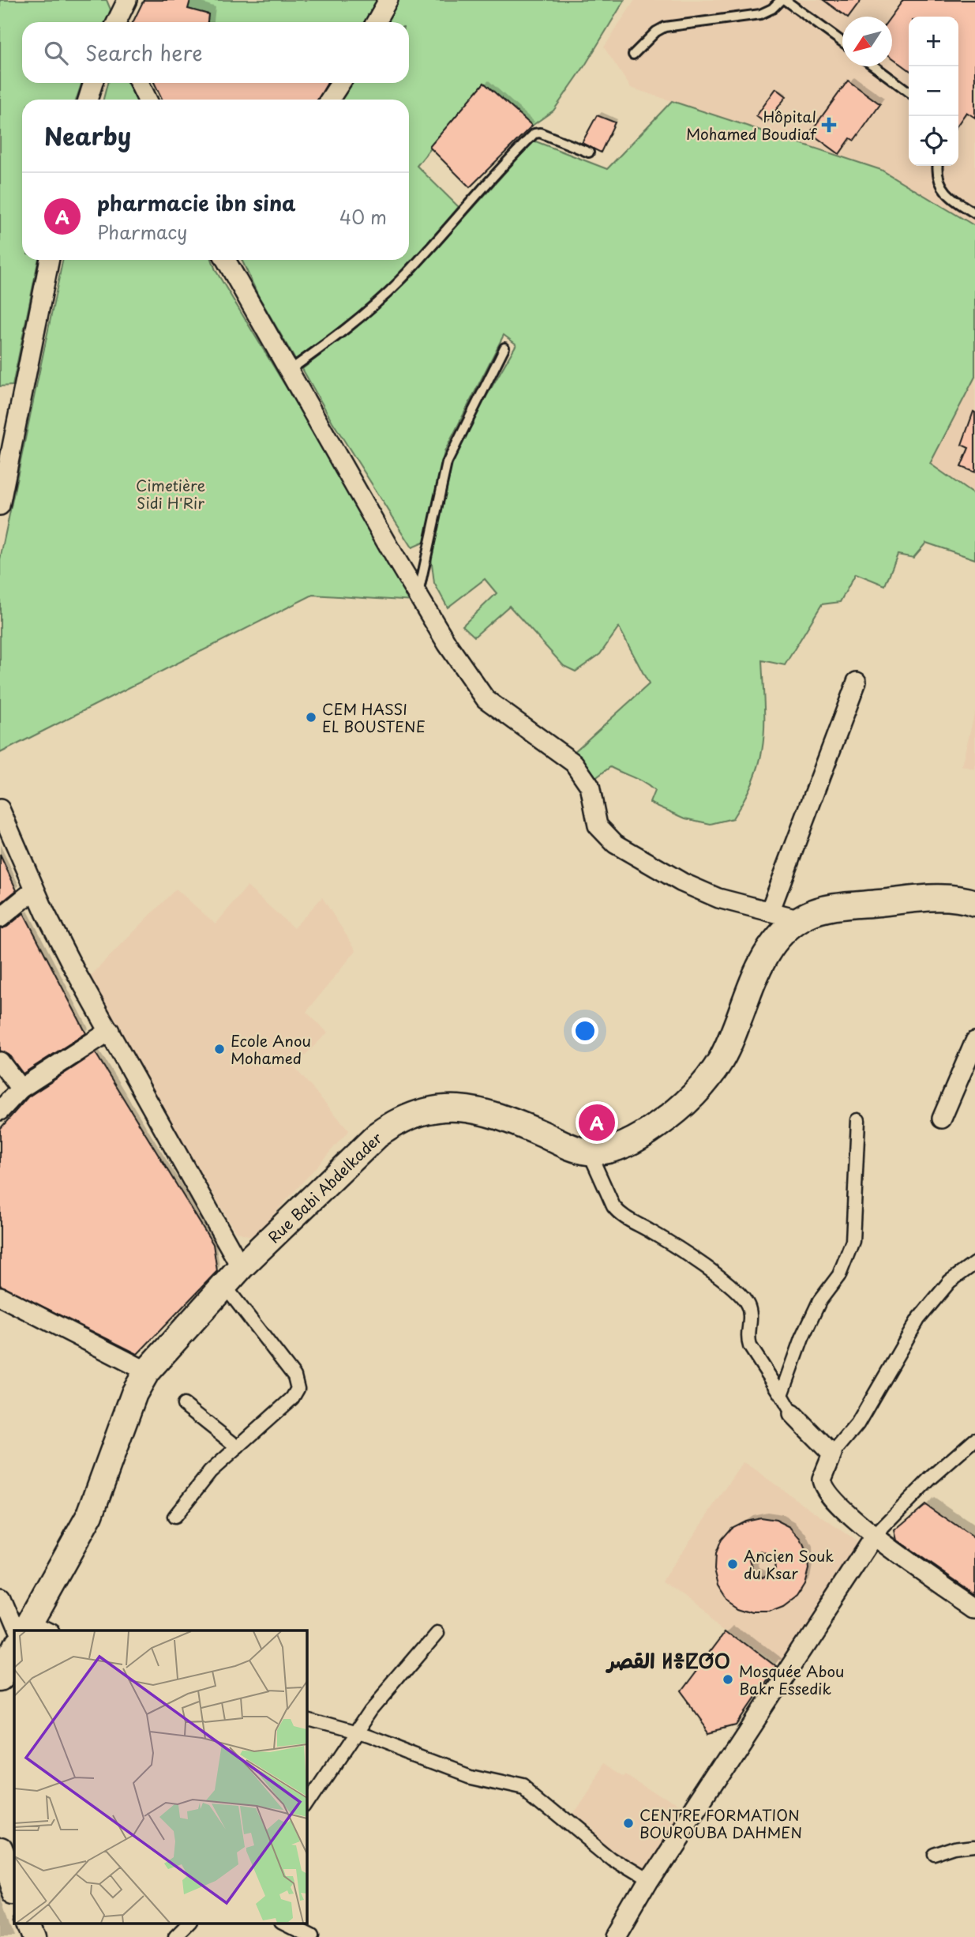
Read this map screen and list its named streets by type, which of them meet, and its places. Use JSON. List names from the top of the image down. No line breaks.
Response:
{"streets":{"main road":["Rue Babi Abdelkader"]},"districts":["القصر ⵍⴻⵇⵚⵔ"],"parks":["Cimetière Sidi H'Rir"],"places":{"health":["Hôpital Mohamed Boudiaf"],"other":["CEM HASSI EL BOUSTENE","Ecole Anou Mohamed","Ancien Souk du Ksar","Mosquée Abou Bakr Essedik","CENTRE FORMATION BOUROUBA DAHMEN"]},"north":"bottom left","page":{"map_buttons":["+","−"],"search":"Search here","heading":"Nearby","list":[{"mark":"A","name":"pharmacie ibn sina","note":"Pharmacy","value":"40 m"}],"pins":"A"}}
